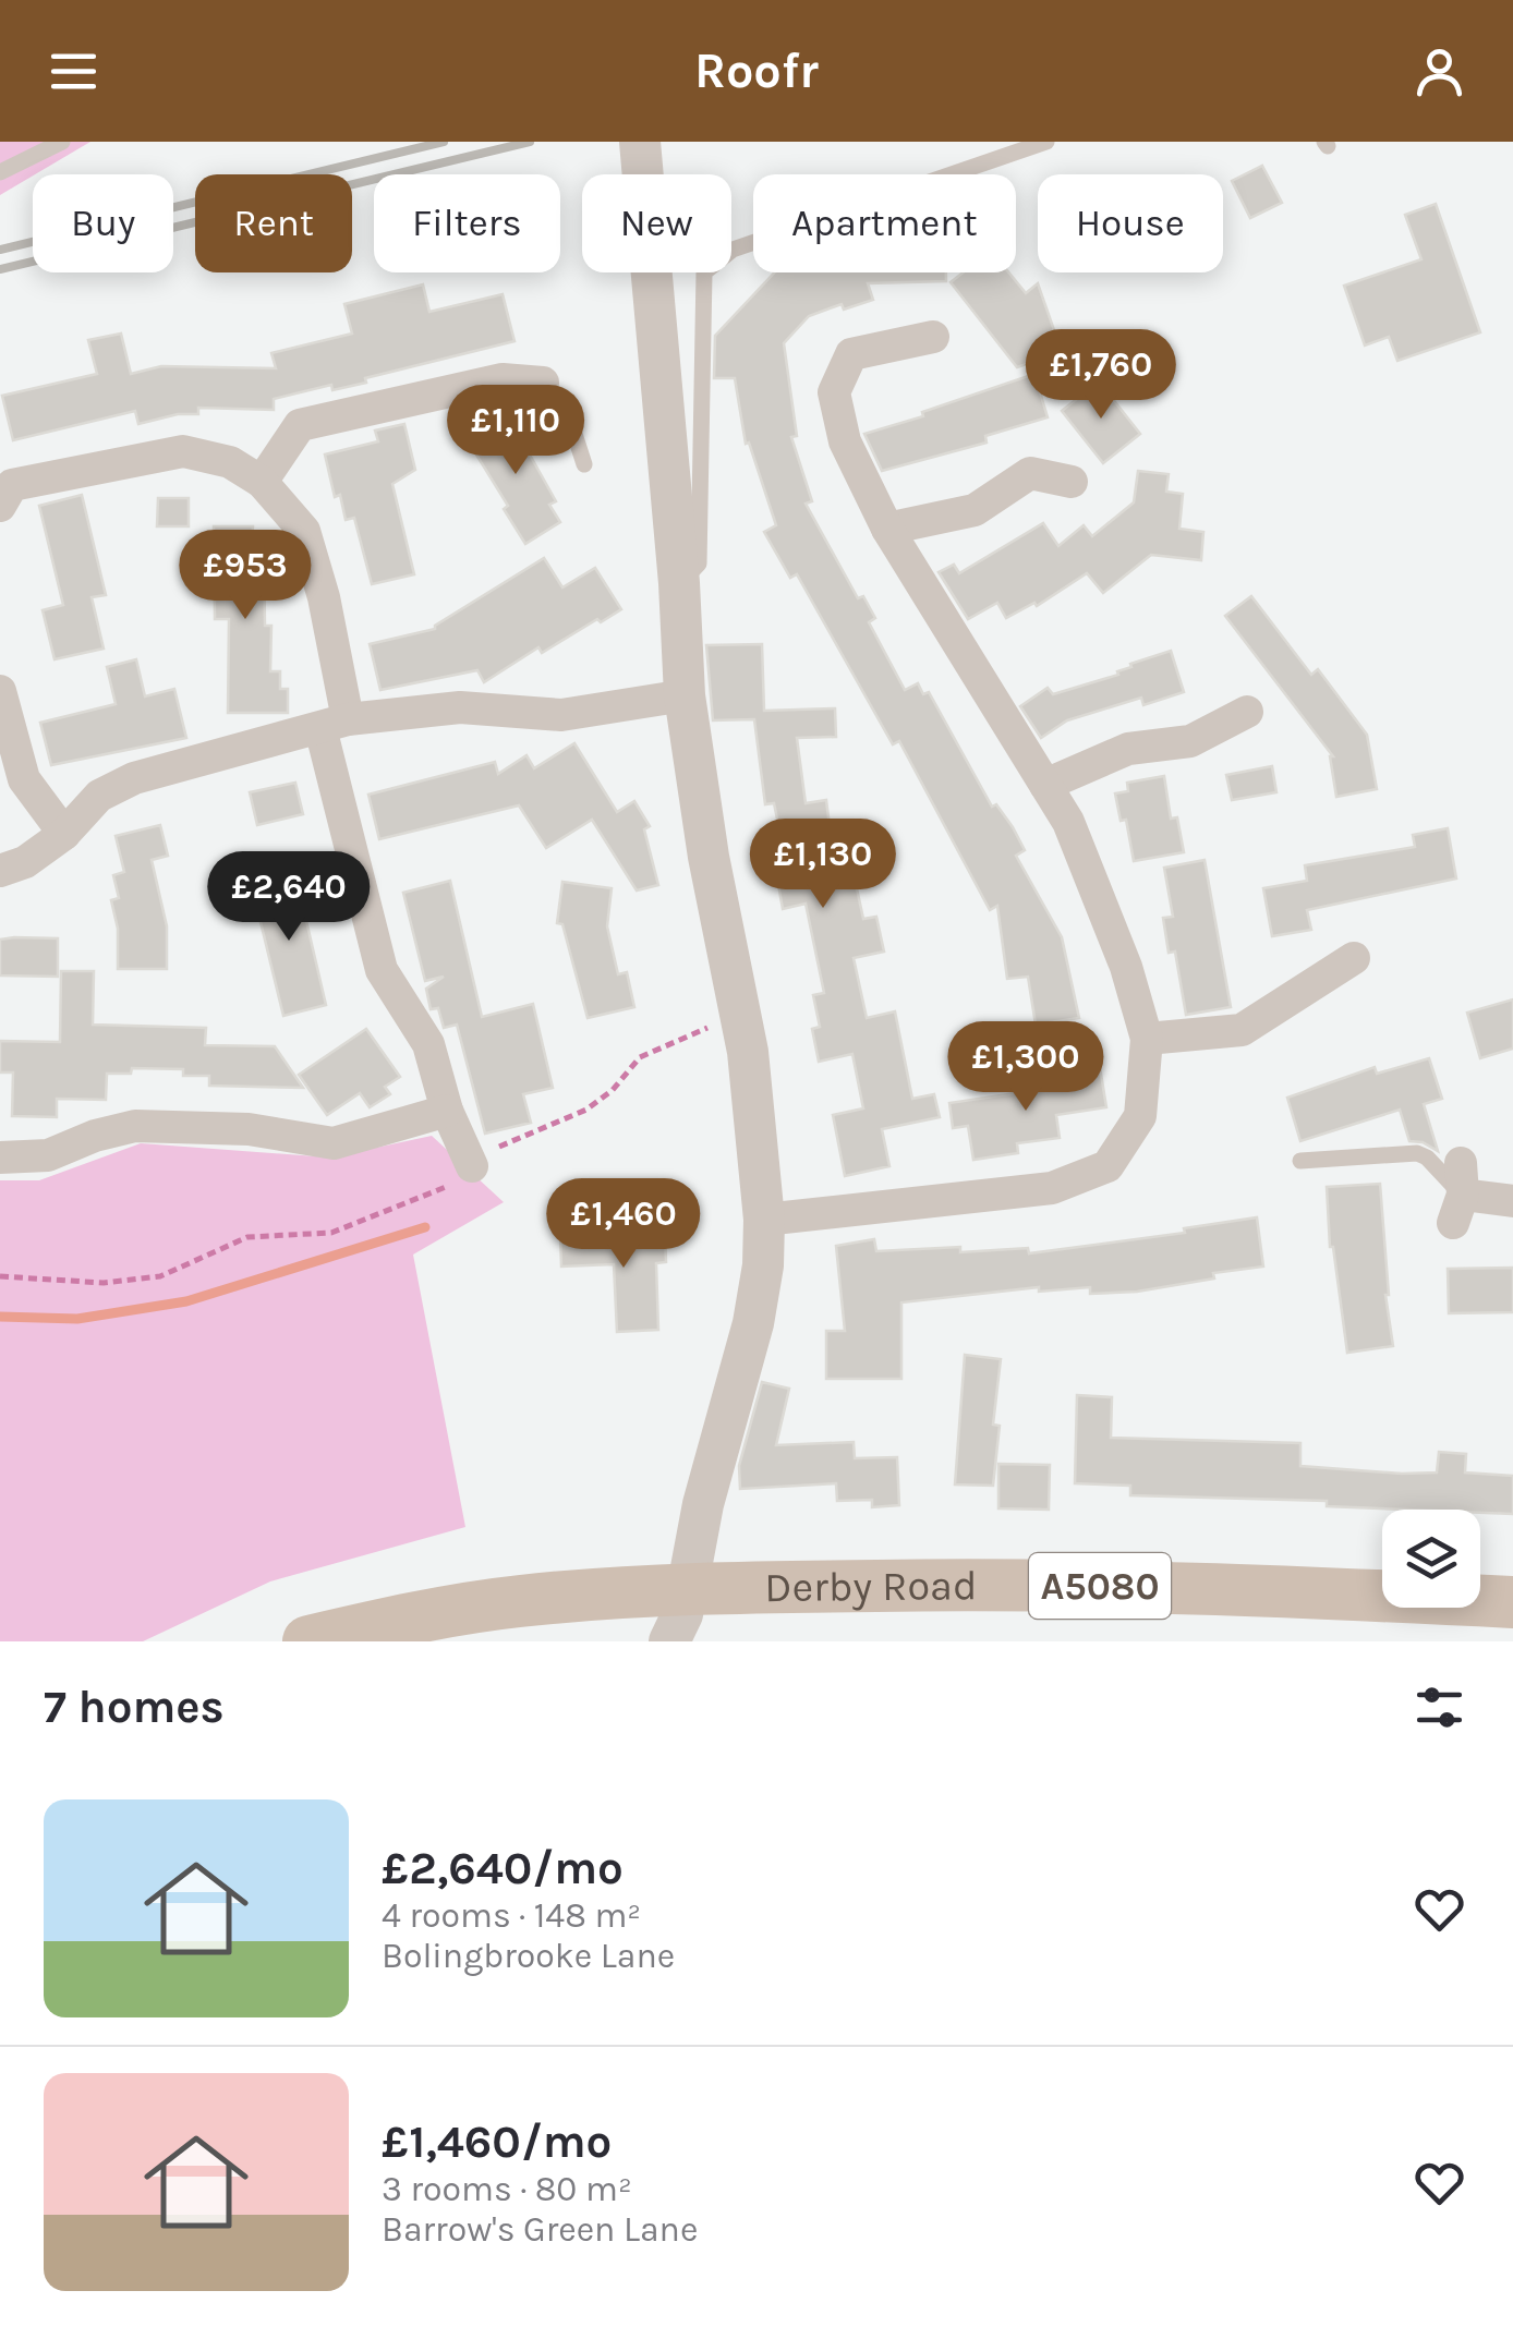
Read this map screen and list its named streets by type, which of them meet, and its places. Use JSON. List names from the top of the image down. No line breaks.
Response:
{"streets":{"main road":["A5080","Derby Road"]},"crossings":[["A5080","Derby Road"]],"page":{"header":"Roofr","chip":["Buy","Rent","Filters","New","Apartment","House"],"price":["£1,760","£1,110","£953","£1,130","£2,640","£1,300","£1,460"],"heading":"7 homes","list":[{"name":"£2,640/mo","note":"4 rooms · 148 m² · Bolingbrooke Lane"},{"name":"£1,460/mo","note":"3 rooms · 80 m² · Barrow's Green Lane"}]}}
